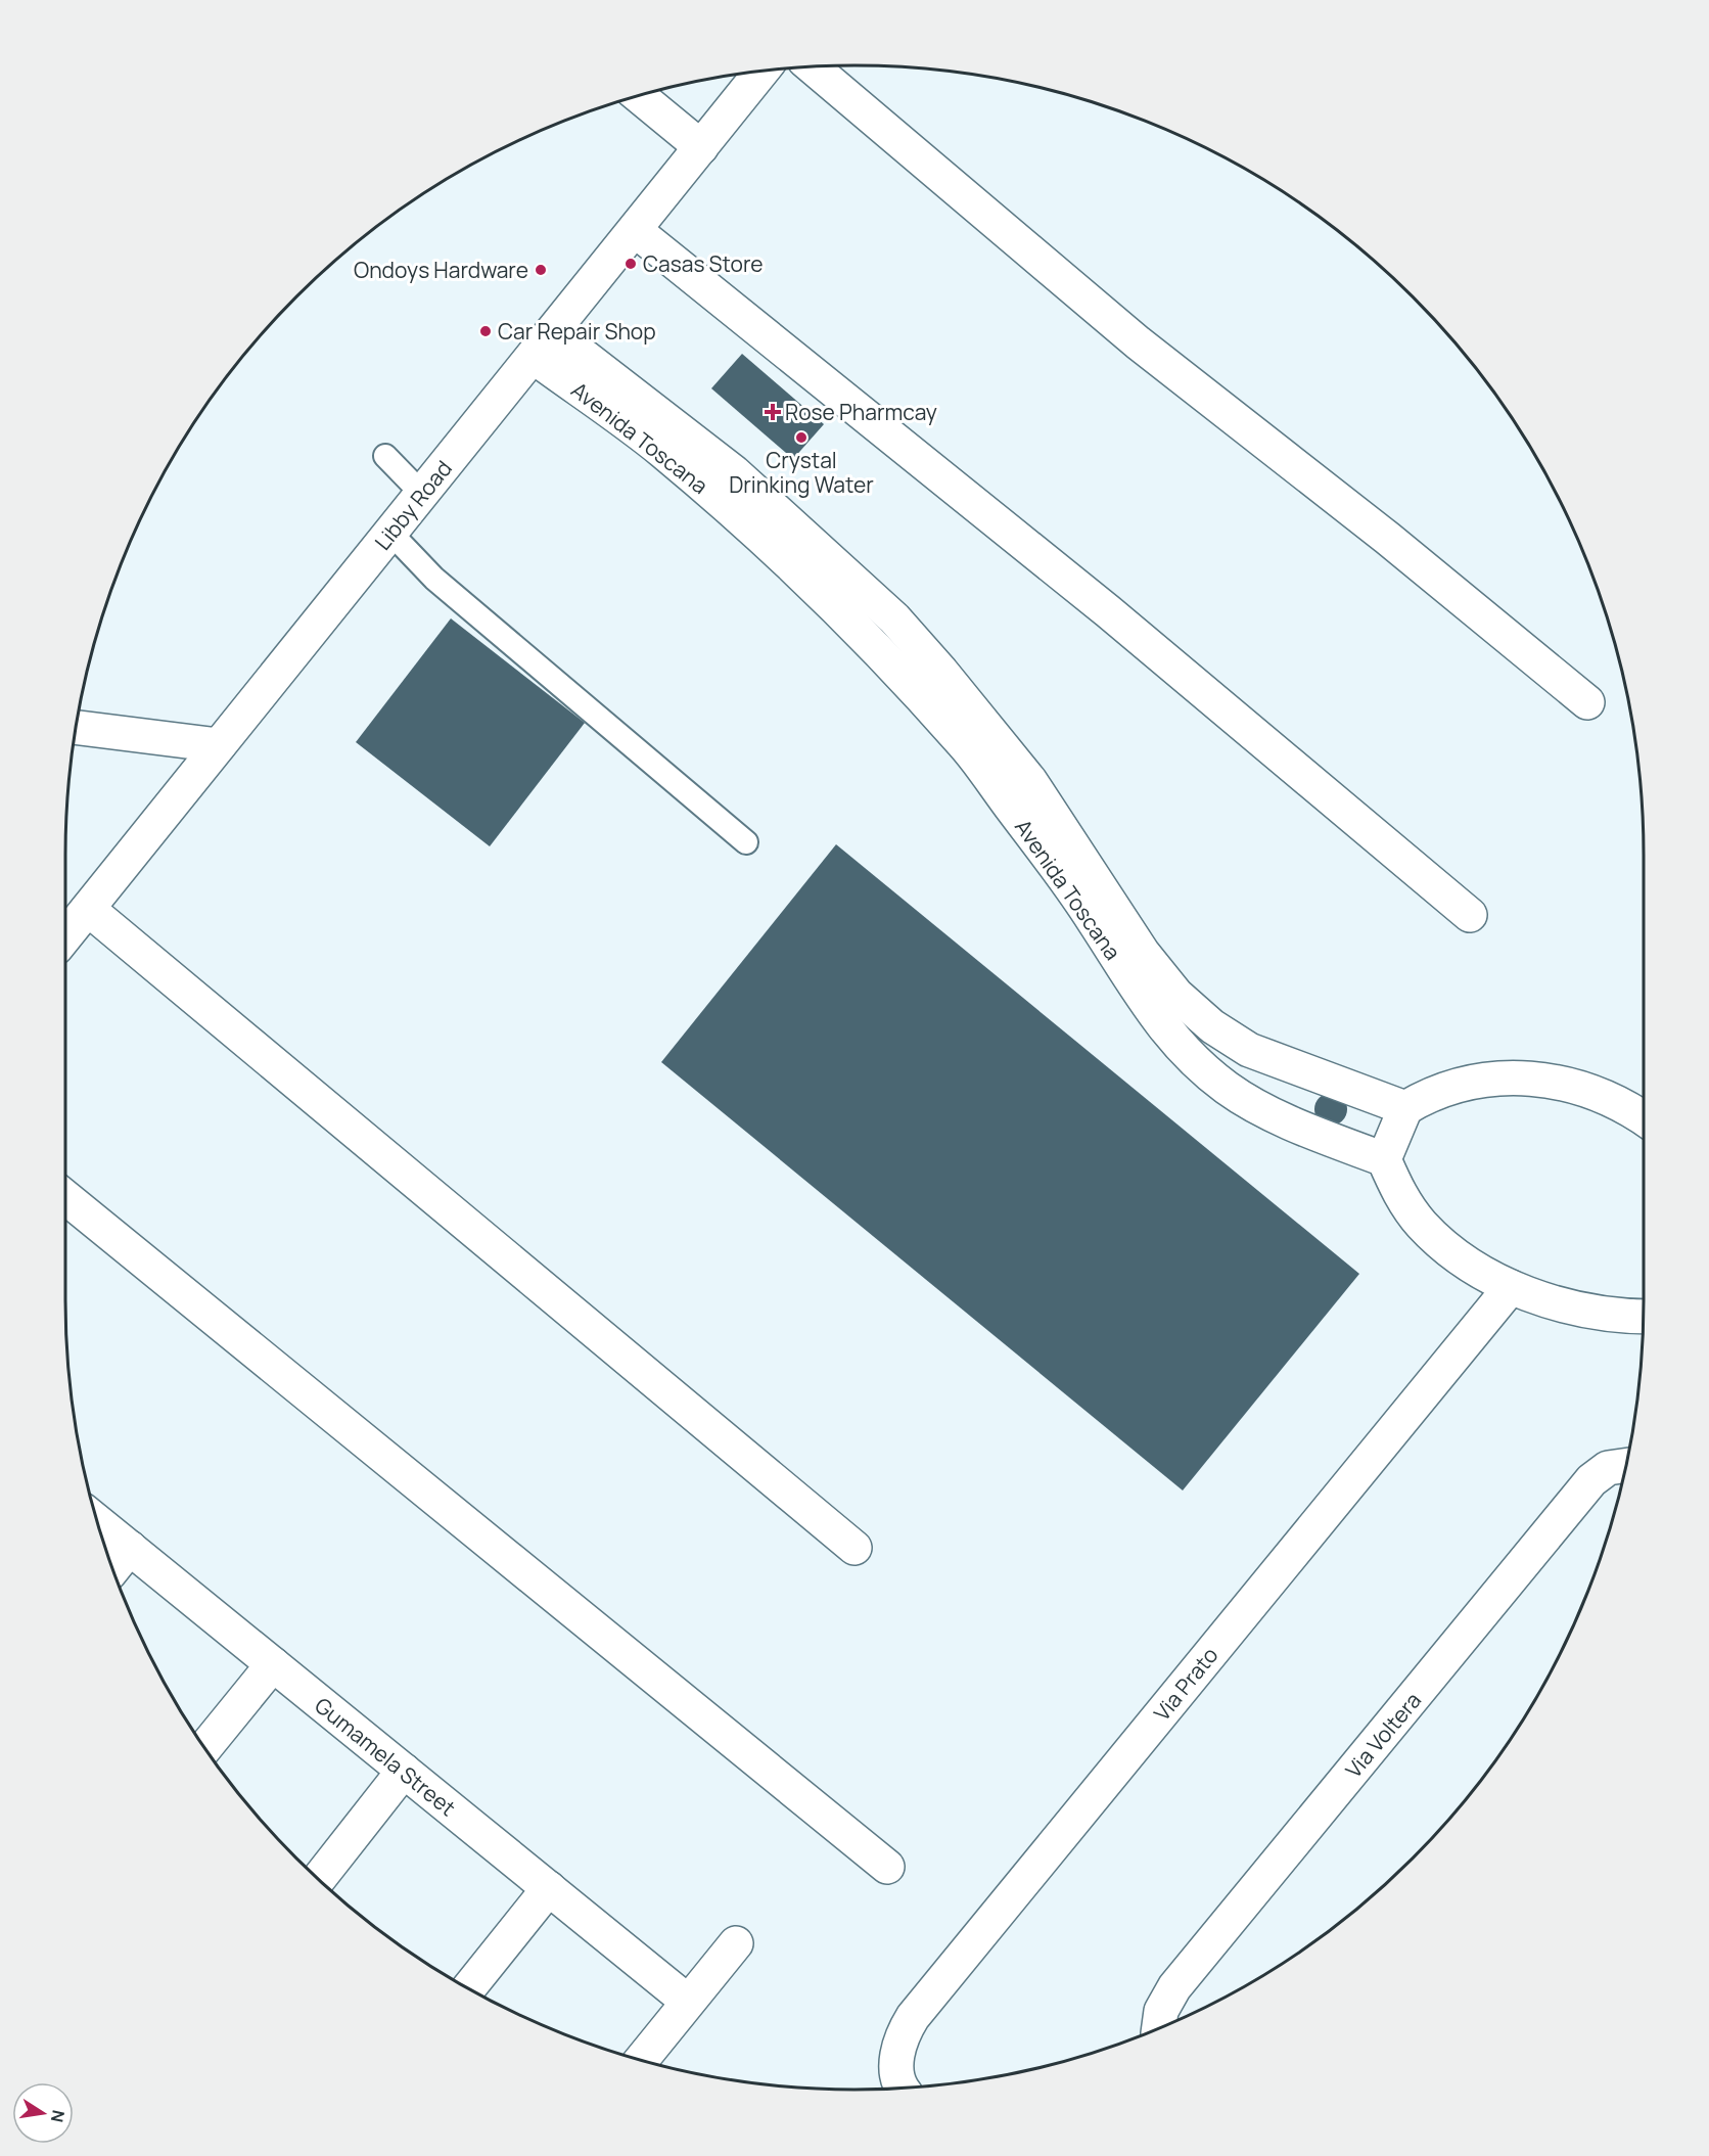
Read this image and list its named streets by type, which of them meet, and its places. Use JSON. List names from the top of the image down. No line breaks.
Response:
{"streets":{"street":["Avenida Toscana","Libby Road","Via Prato","Via Voltera","Gumamela Street"]},"crossings":[["Avenida Toscana","Libby Road"]],"places":{"other":["Casas Store","Ondoys Hardware","Car Repair Shop","Crystal Drinking Water"],"health":["Rose Pharmcay"]},"north":"right"}
